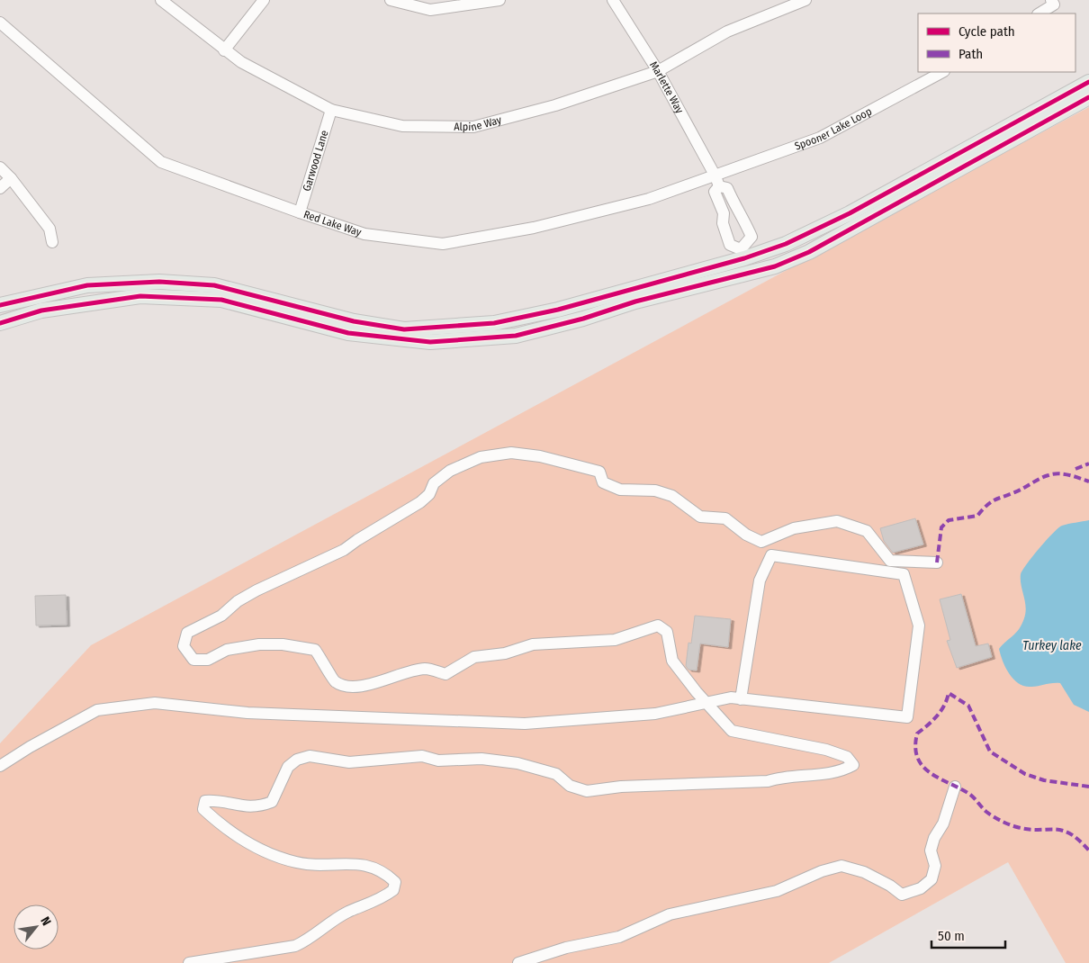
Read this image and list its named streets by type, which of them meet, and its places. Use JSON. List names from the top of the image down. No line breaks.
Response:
{"streets":{"street":["Marlette Way","Alpine Way","Spooner Lake Loop","Garwood Lane","Red Lake Way"]},"crossings":[["Marlette Way","Alpine Way"],["Marlette Way","Spooner Lake Loop"],["Marlette Way","Red Lake Way"],["Alpine Way","Garwood Lane"],["Spooner Lake Loop","Red Lake Way"],["Garwood Lane","Red Lake Way"]],"water":["Turkey lake"],"legend":["Cycle path","Path"],"scale_bar":"50 m","north":"top right"}
